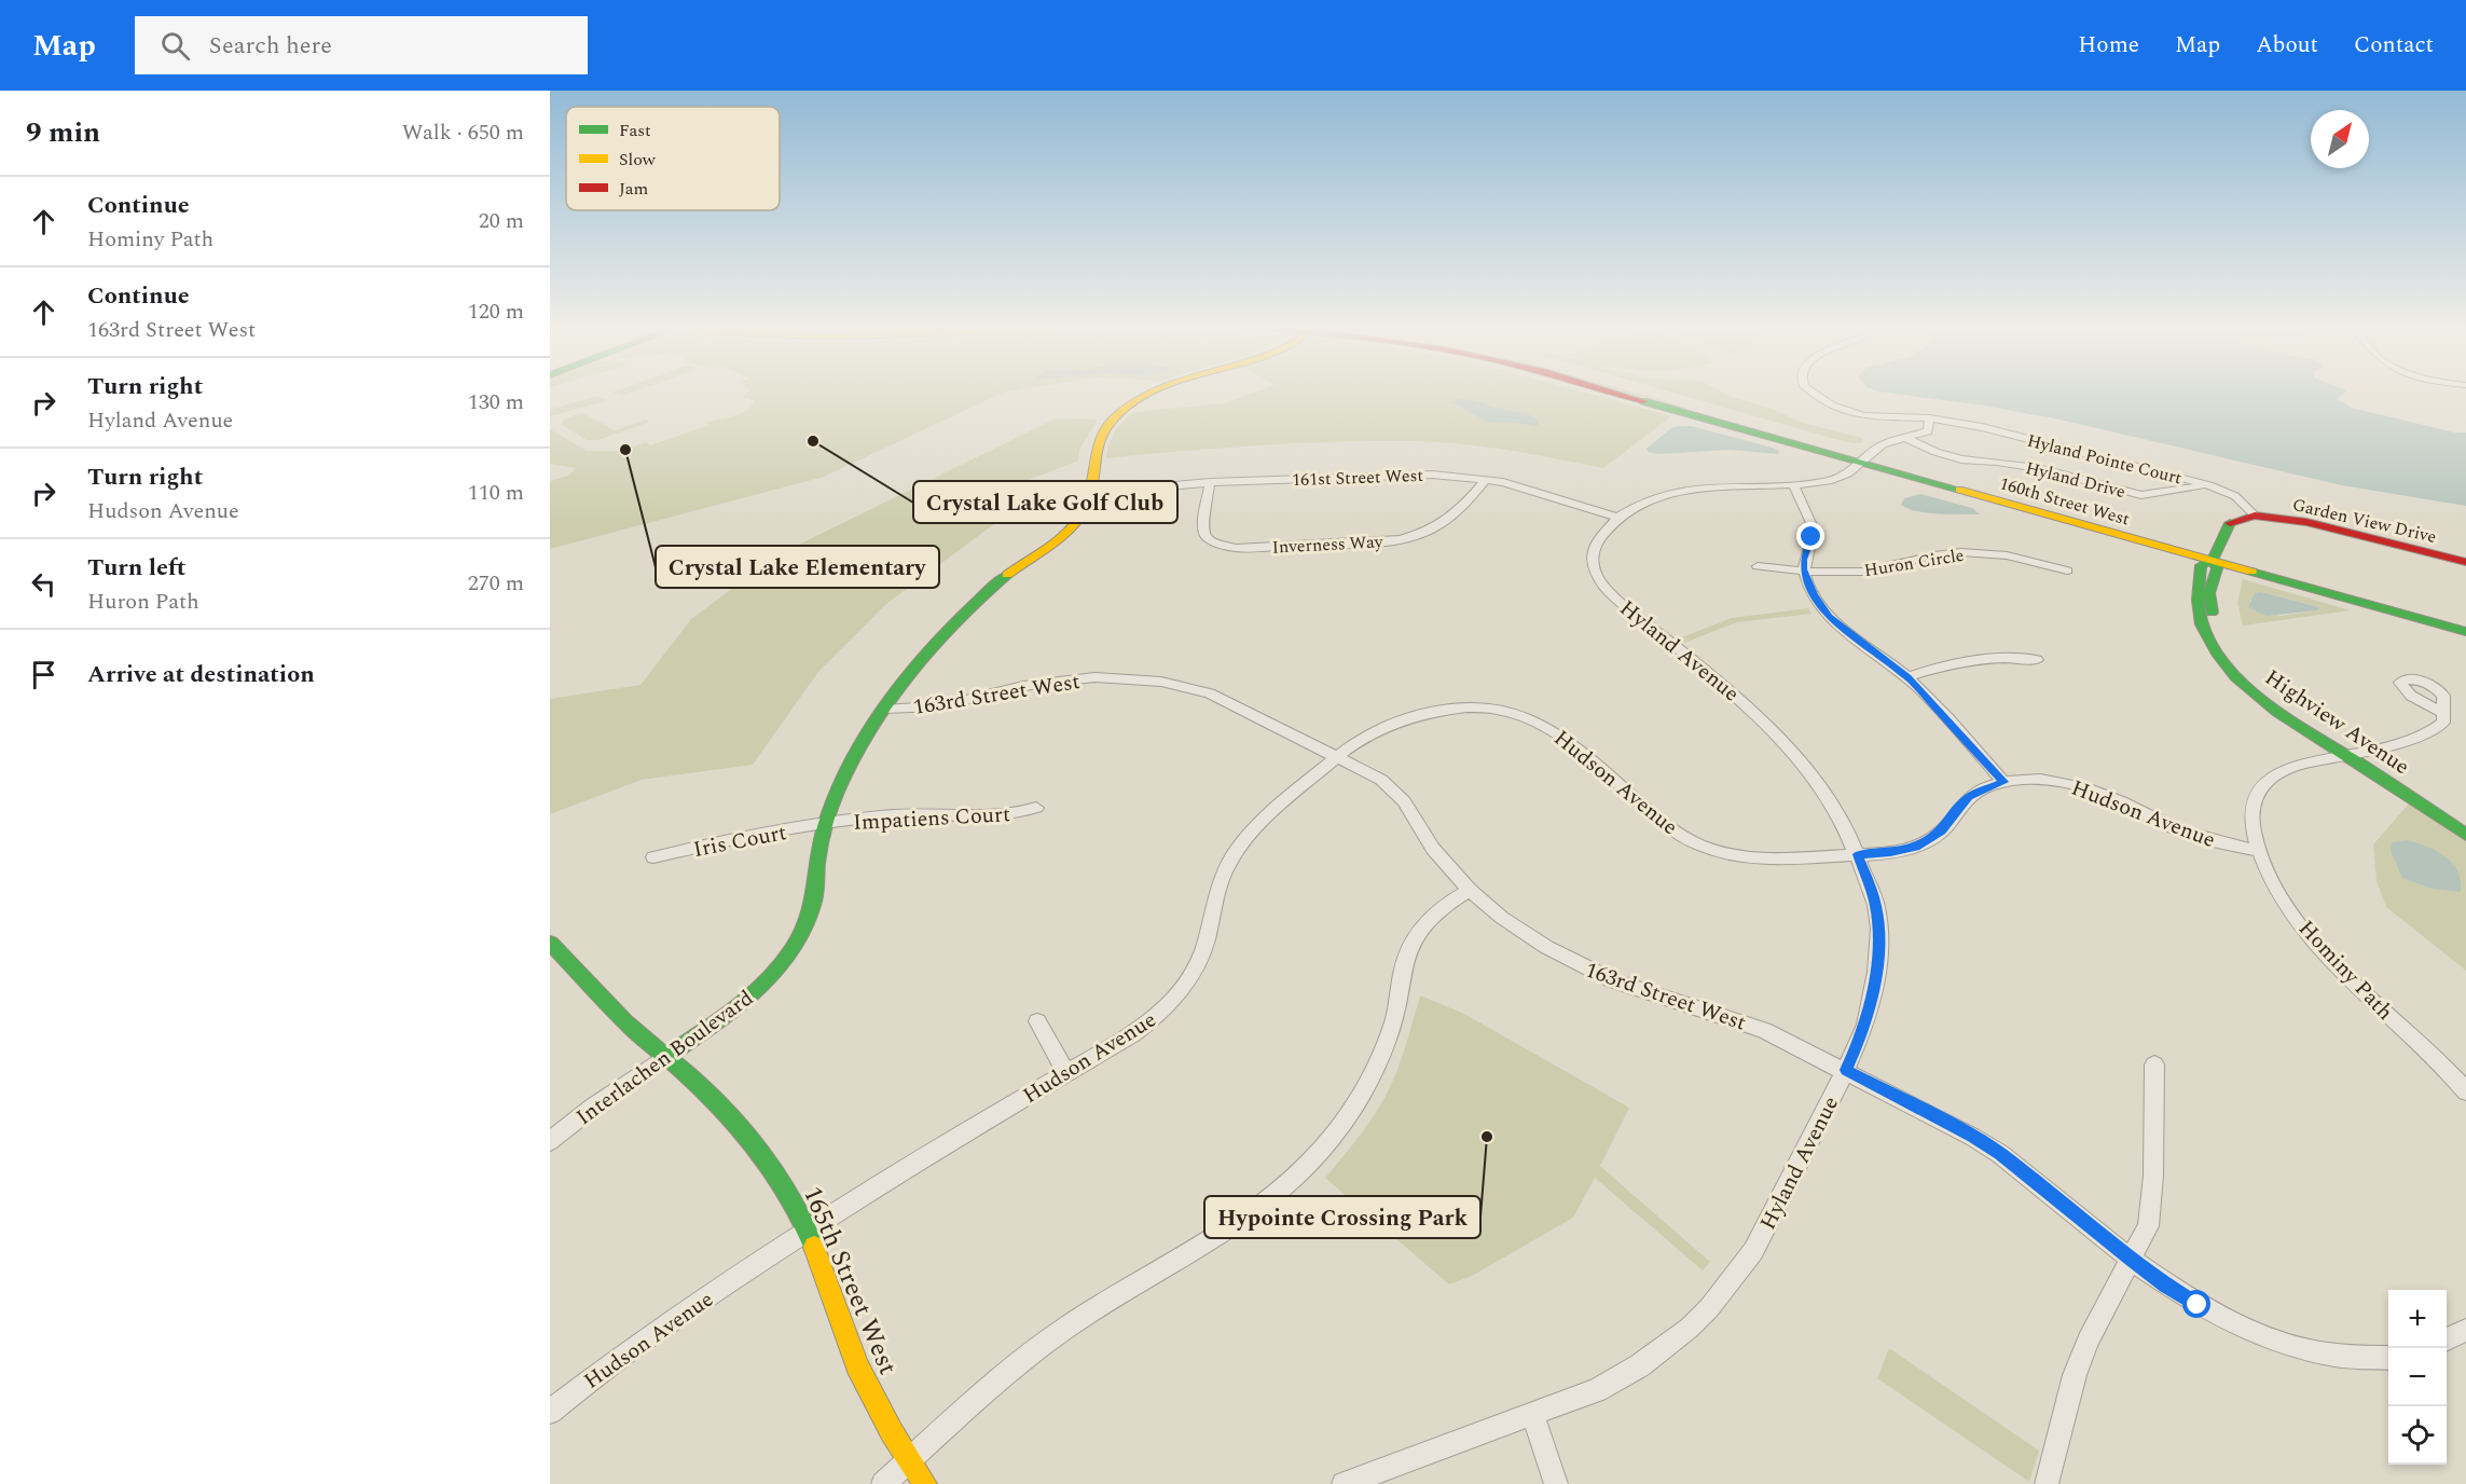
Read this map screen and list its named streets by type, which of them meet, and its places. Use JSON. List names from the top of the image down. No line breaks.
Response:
{"streets":{"main road":["160th Street West","Garden View Drive","Highview Avenue","Interlachen Boulevard","165th Street West"],"street":["Hyland Pointe Court","161st Street West","Hyland Drive","Inverness Way","Huron Circle","Hyland Avenue","163rd Street West","Hudson Avenue","Impatiens Court","Iris Court","Hominy Path"]},"crossings":[["Hyland Pointe Court","Hyland Drive"],["Hyland Pointe Court","Hyland Avenue"],["161st Street West","Inverness Way"],["161st Street West","Hyland Avenue"],["161st Street West","Interlachen Boulevard"],["Hyland Drive","Hyland Avenue"],["160th Street West","Hyland Avenue"],["160th Street West","Highview Avenue"],["Hyland Avenue","163rd Street West"],["Hyland Avenue","Hudson Avenue"],["163rd Street West","Hudson Avenue"],["163rd Street West","Interlachen Boulevard"],["Highview Avenue","Hominy Path"],["Hudson Avenue","Hominy Path"],["Hudson Avenue","165th Street West"],["Impatiens Court","Iris Court"],["Impatiens Court","Interlachen Boulevard"],["Iris Court","Interlachen Boulevard"],["Interlachen Boulevard","165th Street West"]],"places":["Crystal Lake Golf Club","Crystal Lake Elementary","Hypointe Crossing Park"],"legend":["Fast","Slow","Jam"],"north":"top right","page":{"header":"Map","search":"Search here","nav":["Home","Map","About","Contact"],"heading":["9 min","Walk · 650 m"],"list":[["Continue","Hominy Path","20 m"],["Continue","163rd Street West","120 m"],["Turn right","Hyland Avenue","130 m"],["Turn right","Hudson Avenue","110 m"],["Turn left","Huron Path","270 m"],"Arrive at destination"],"map_buttons":["+","−"]}}
